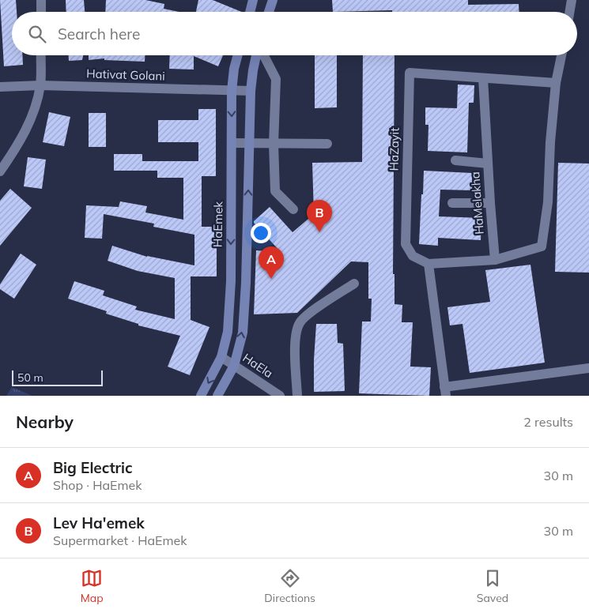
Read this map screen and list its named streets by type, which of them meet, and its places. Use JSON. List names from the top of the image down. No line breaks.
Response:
{"streets":{"main road":["HaEmek"],"street":["Hativat Golani","HaZayit","HaMelakha","HaEla"]},"crossings":[["Hativat Golani","HaEmek"],["HaZayit","HaMelakha"],["HaEmek","HaEla"]],"scale_bar":"50 m","page":{"search":"Search here","pins":["B","A"],"scale":"50 m","heading":["Nearby","2 results"],"list":[{"mark":"A","name":"Big Electric","note":"Shop · HaEmek","value":"30 m"},{"mark":"B","name":"Lev Ha'emek","note":"Supermarket · HaEmek","value":"30 m"}],"nav":["Map","Directions","Saved"]}}
